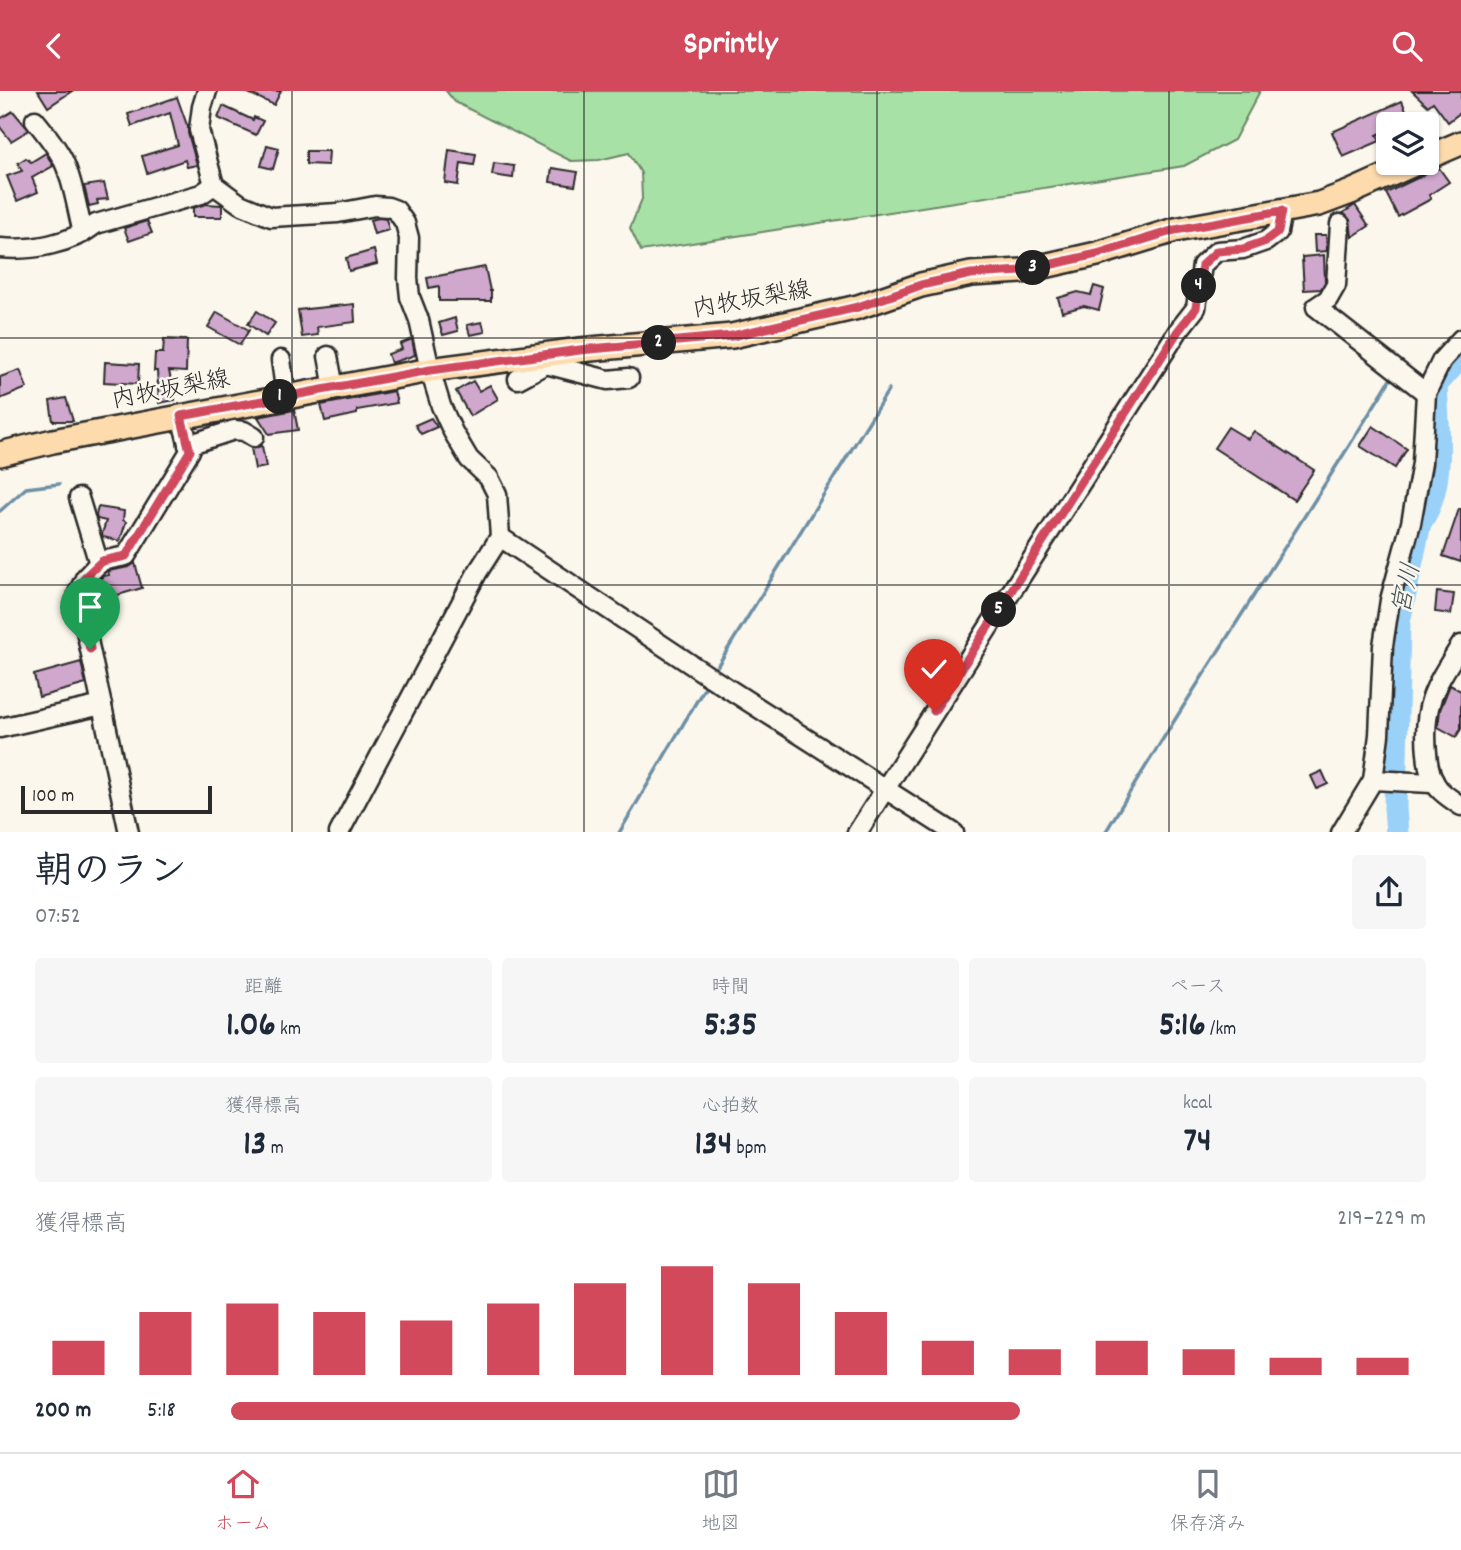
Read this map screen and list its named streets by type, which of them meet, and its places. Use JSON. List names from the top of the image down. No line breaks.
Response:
{"streets":{"main road":["内牧坂梨線"]},"water":["宮川"],"scale_bar":"100 m","page":{"header":"Sprintly","pins":["3","4","2","1","5"],"scale":"100 m","heading":["朝のラン","07:52"],"stats":[["距離","1.06 km"],["時間","5:35"],["ペース","5:16 /km"],["獲得標高","13 m"],["心拍数","134 bpm"],["kcal","74"]],"chart":["獲得標高","219–229 m"],"list":[{"name":"200 m","note":"5:18"}],"tabs":["ホーム","地図","保存済み"]}}
